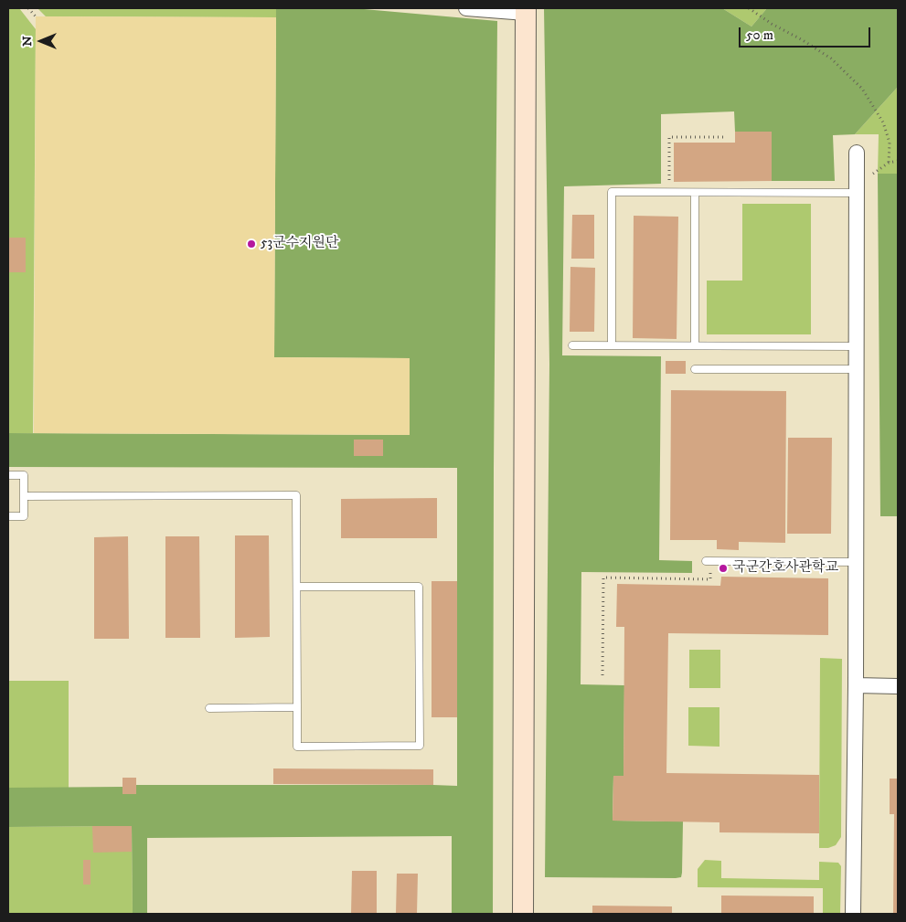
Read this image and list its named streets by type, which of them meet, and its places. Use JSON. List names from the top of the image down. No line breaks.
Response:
{"places":["53군수지원단","국군간호사관학교"],"scale_bar":"50 m","north":"left"}
